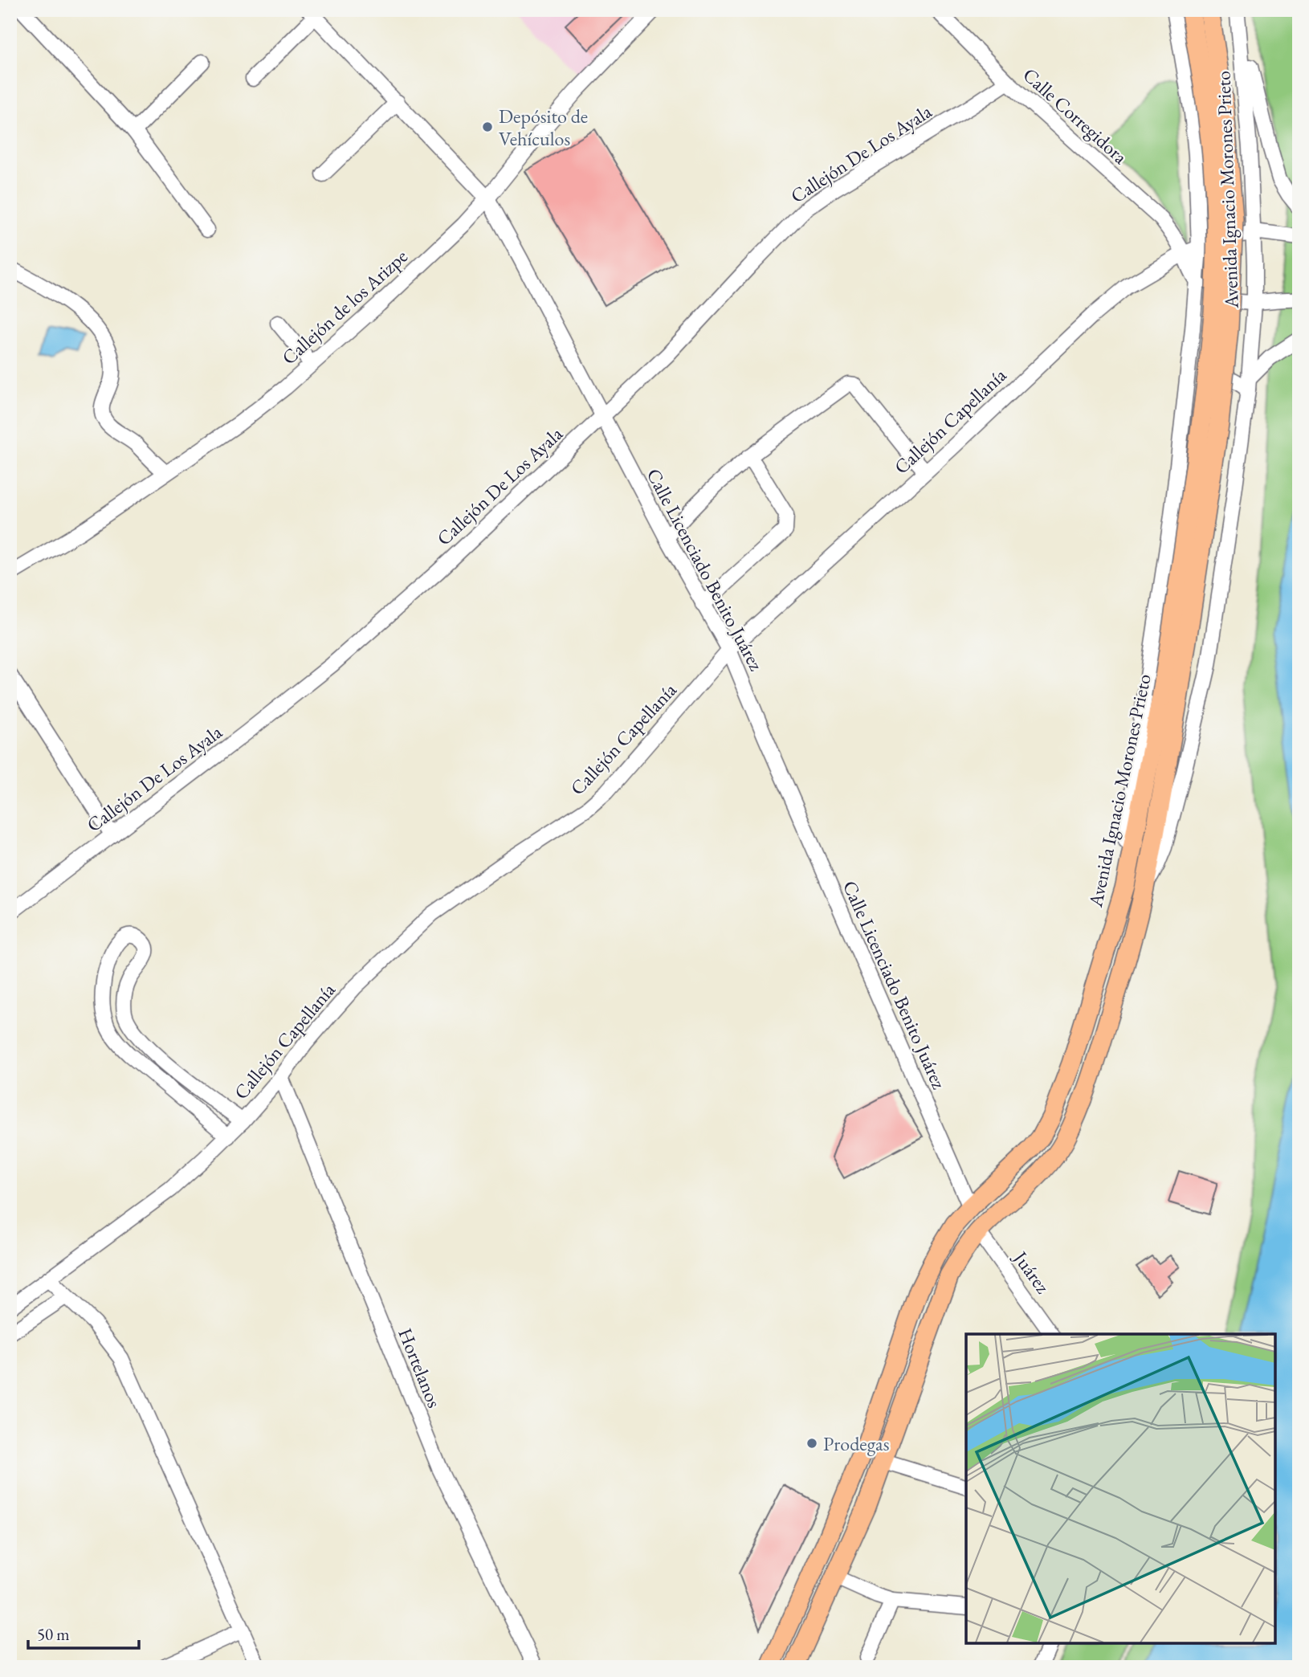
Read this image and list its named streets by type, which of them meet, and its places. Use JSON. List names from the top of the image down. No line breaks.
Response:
{"streets":{"main road":["Avenida Ignacio Morones Prieto"],"street":["Calle Corregidora","Callejón De Los Ayala","Callejón de los Arizpe","Callejón Capellanía","Calle Licenciado Benito Juárez","Juárez","Hortelanos"]},"crossings":[["Calle Corregidora","Callejón De Los Ayala"],["Calle Corregidora","Callejón Capellanía"],["Callejón De Los Ayala","Calle Licenciado Benito Juárez"],["Avenida Ignacio Morones Prieto","Callejón Capellanía"],["Avenida Ignacio Morones Prieto","Calle Licenciado Benito Juárez"],["Avenida Ignacio Morones Prieto","Juárez"],["Callejón de los Arizpe","Calle Licenciado Benito Juárez"],["Callejón Capellanía","Calle Licenciado Benito Juárez"],["Callejón Capellanía","Hortelanos"]],"places":["Depósito de Vehículos","Prodegas"],"scale_bar":"50 m"}
